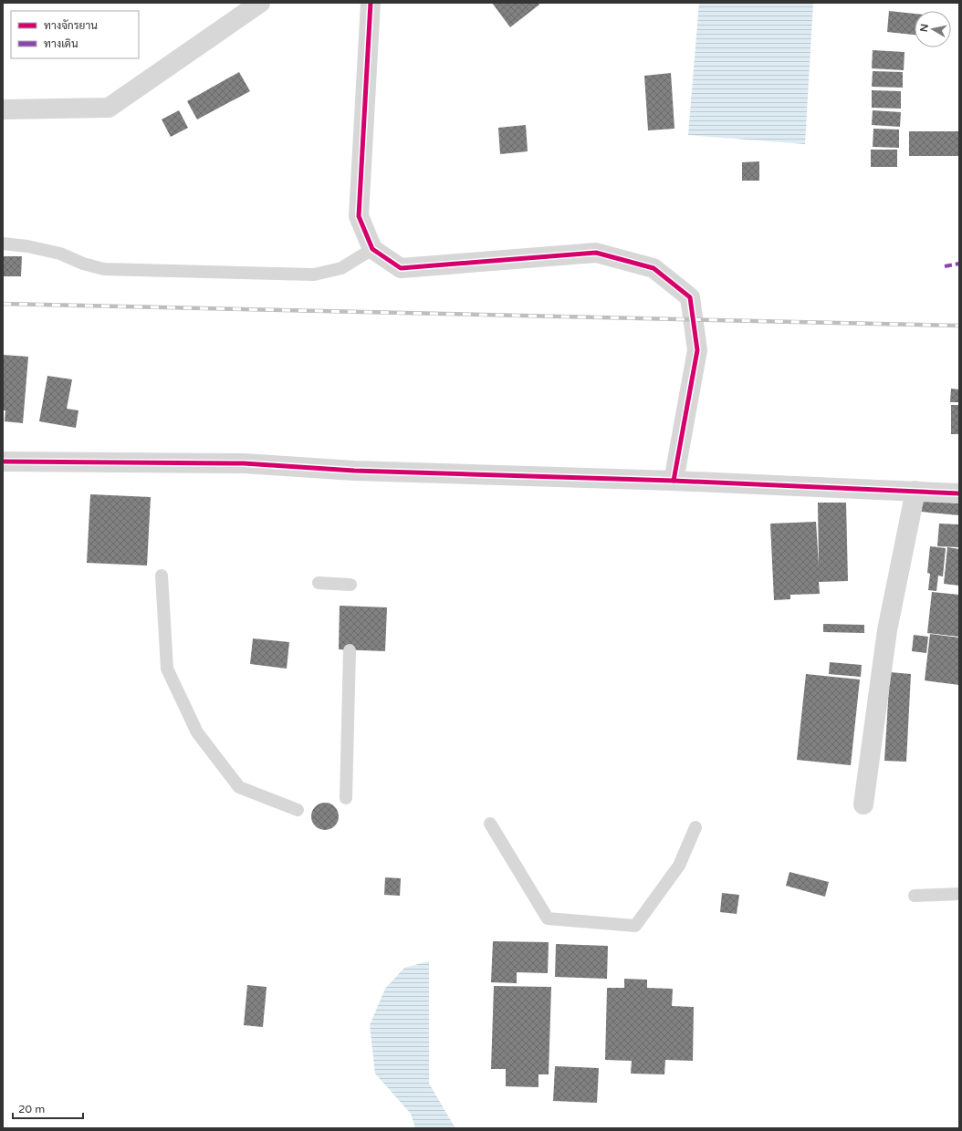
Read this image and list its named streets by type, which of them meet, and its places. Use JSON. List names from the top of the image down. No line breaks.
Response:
{"legend":["ทางจักรยาน","ทางเดิน"],"scale_bar":"20 m","north":"left"}
